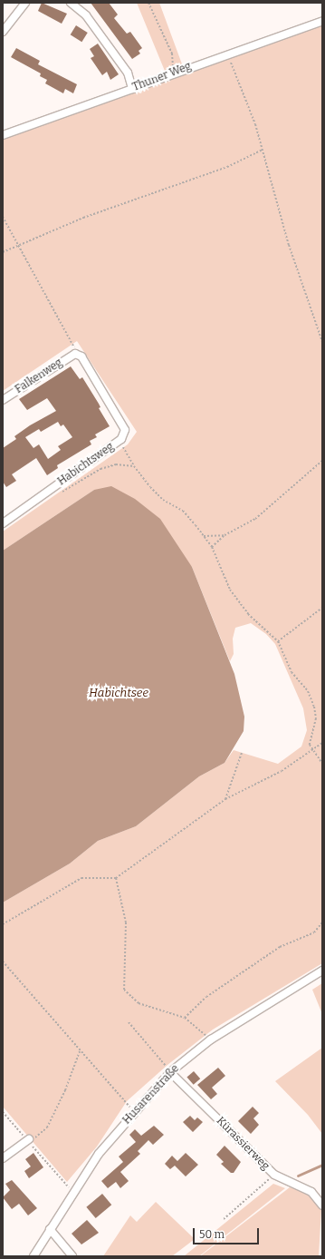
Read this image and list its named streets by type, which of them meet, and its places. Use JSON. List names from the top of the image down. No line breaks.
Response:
{"streets":{"street":["Thuner Weg","Falkenweg","Habichtsweg","Husarenstraße","Kürassierweg"]},"crossings":[["Falkenweg","Habichtsweg"],["Husarenstraße","Kürassierweg"]],"water":["Habichtsee"],"scale_bar":"50 m"}
